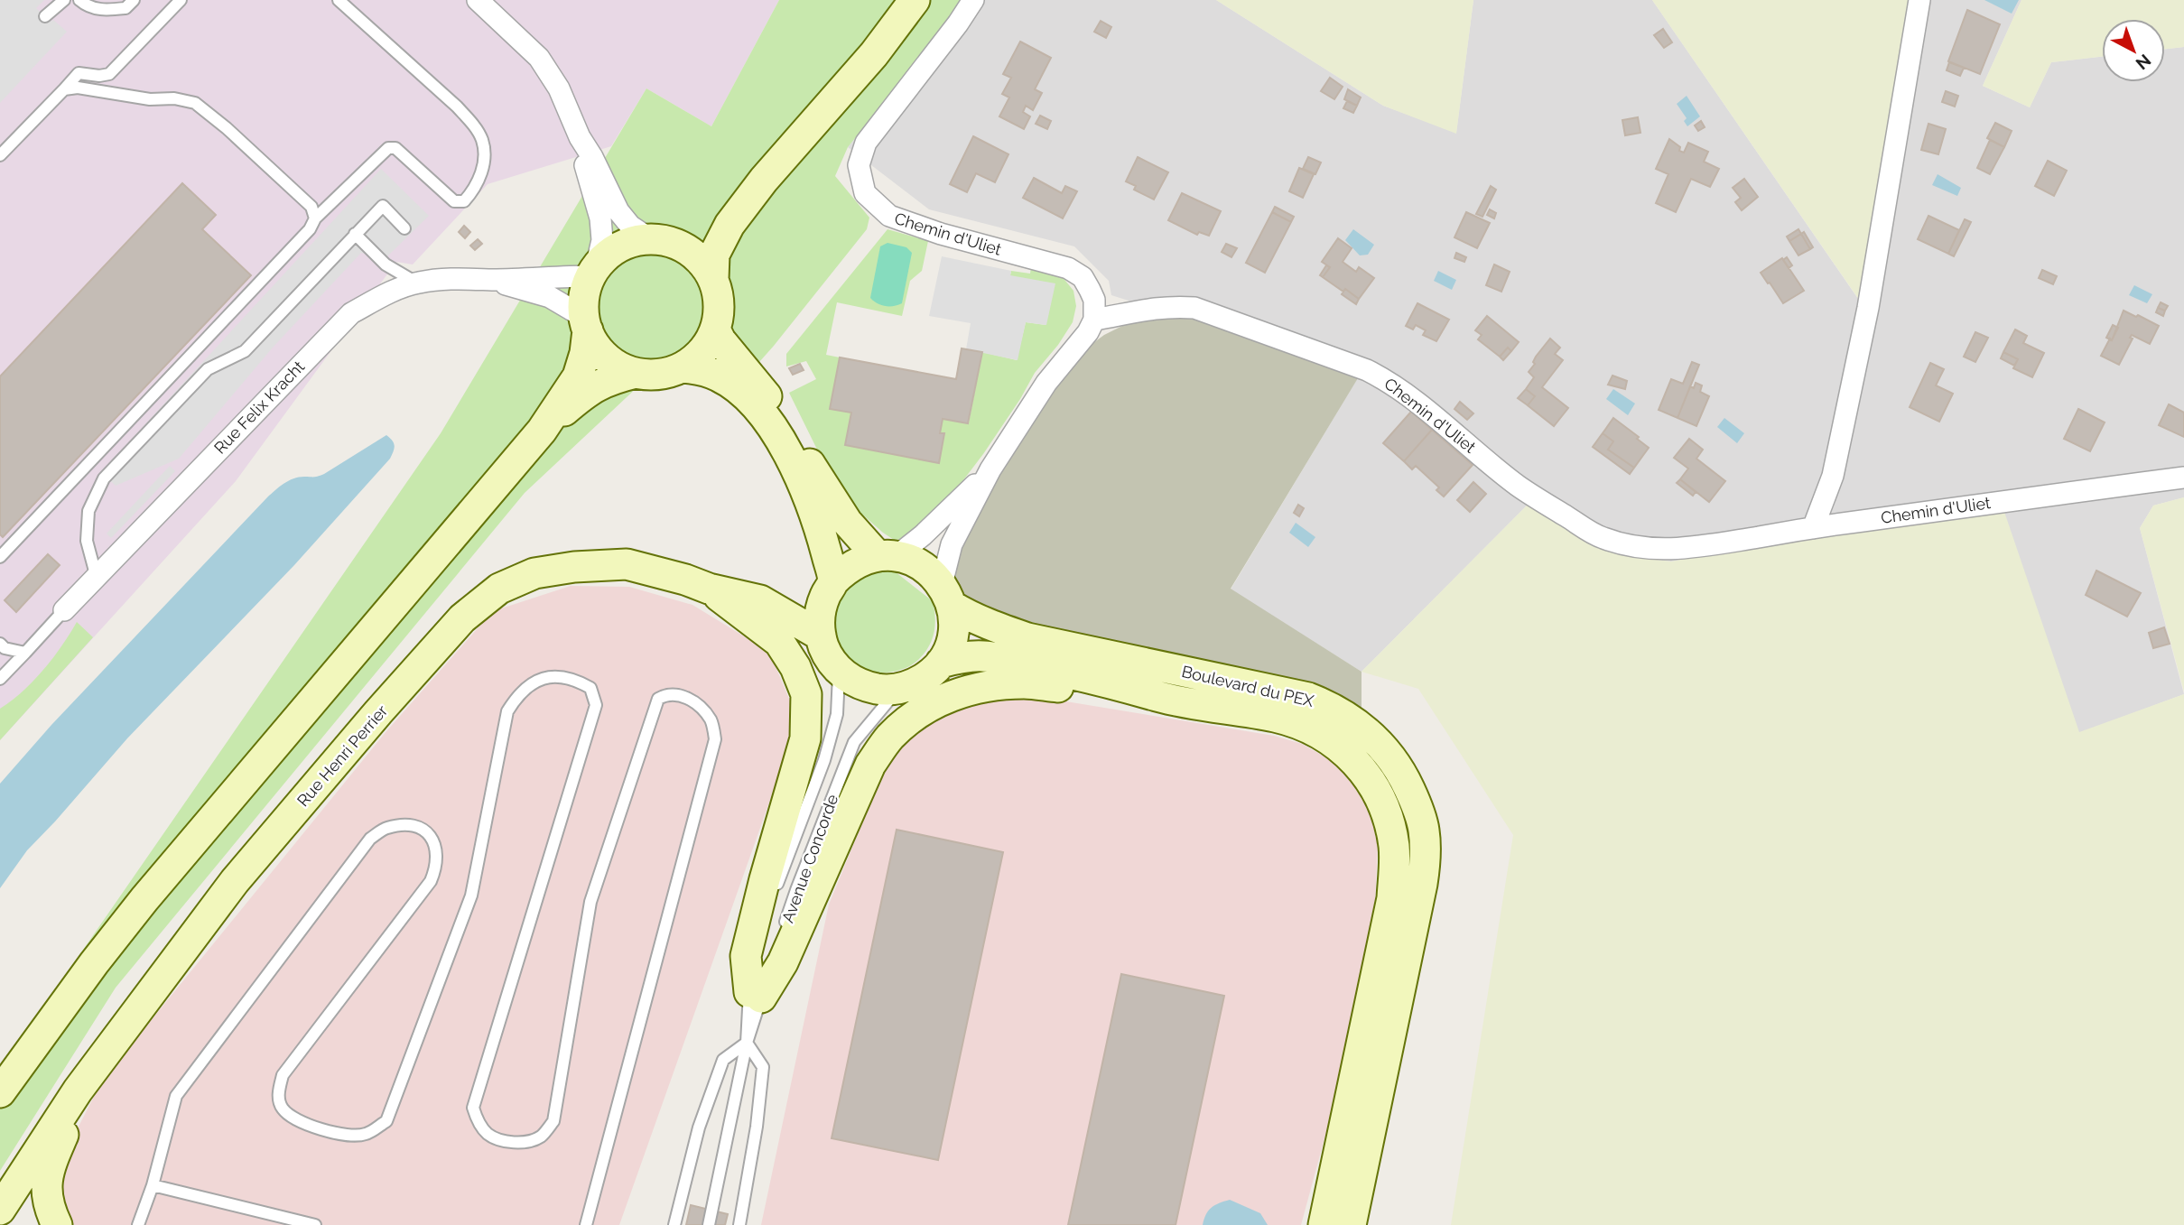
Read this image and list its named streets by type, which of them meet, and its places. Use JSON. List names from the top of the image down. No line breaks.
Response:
{"streets":{"main road":["Boulevard du PEX","Rue Henri Perrier"],"street":["Chemin d'Uliet","Rue Felix Kracht"],"lane":["Avenue Concorde"]},"crossings":[["Boulevard du PEX","Rue Henri Perrier"],["Boulevard du PEX","Avenue Concorde"],["Rue Henri Perrier","Avenue Concorde"]],"north":"bottom right"}
